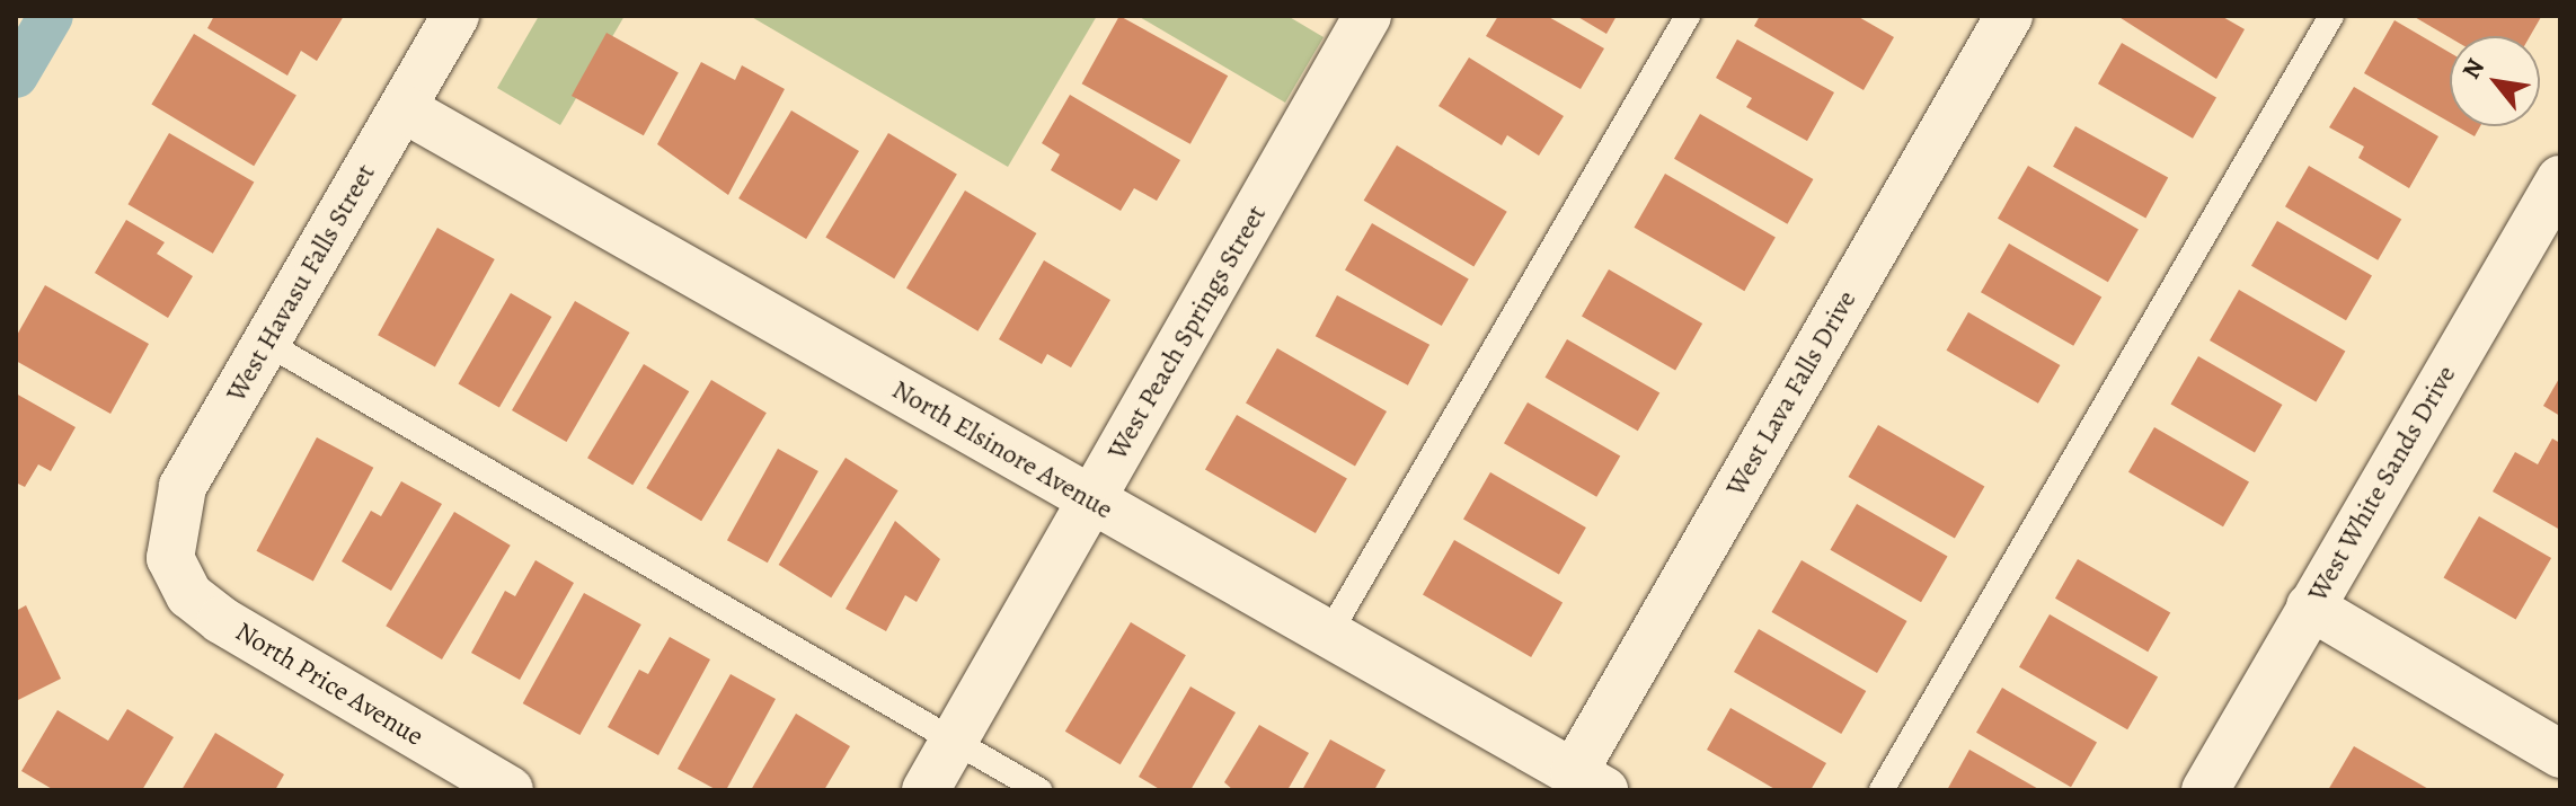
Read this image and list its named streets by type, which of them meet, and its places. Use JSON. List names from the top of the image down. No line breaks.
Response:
{"streets":{"street":["West Havasu Falls Street","West Peach Springs Street","West Lava Falls Drive","North Elsinore Avenue","West White Sands Drive","North Price Avenue"]},"crossings":[["West Havasu Falls Street","North Elsinore Avenue"],["West Havasu Falls Street","North Price Avenue"],["West Peach Springs Street","North Elsinore Avenue"],["West Lava Falls Drive","North Elsinore Avenue"]],"north":"top left"}
